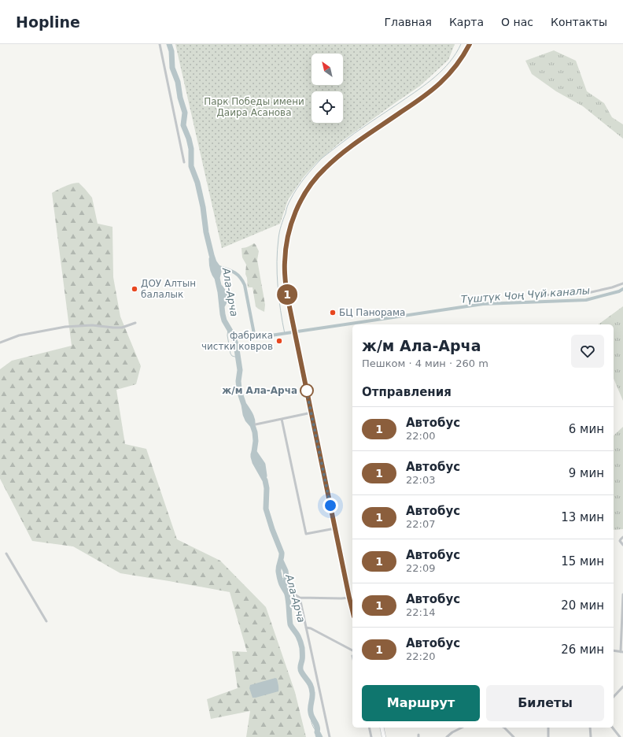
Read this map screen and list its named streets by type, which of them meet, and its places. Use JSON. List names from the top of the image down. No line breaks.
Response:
{"water":["Ала-Арча","Түштүк Чоң Чүй каналы"],"parks":["Парк Победы имени Даира Асанова"],"places":["ДОУ Алтын балалык","БЦ Панорама","фабрика чистки ковров","ж/м Ала-Арча"],"lines":["bus line 1"],"north":"top left","page":{"header":"Hopline","nav":["Главная","Карта","О нас","Контакты"],"on_map":"1","heading":[["ж/м Ала-Арча","Пешком · 4 мин · 260 m"],"Отправления"],"list":[{"mark":"1","name":"Автобус","note":"22:00","value":"6 мин"},{"mark":"1","name":"Автобус","note":"22:03","value":"9 мин"},{"mark":"1","name":"Автобус","note":"22:07","value":"13 мин"},{"mark":"1","name":"Автобус","note":"22:09","value":"15 мин"},{"mark":"1","name":"Автобус","note":"22:14","value":"20 мин"},{"mark":"1","name":"Автобус","note":"22:20","value":"26 мин"}],"buttons":["Маршрут","Билеты"]}}
